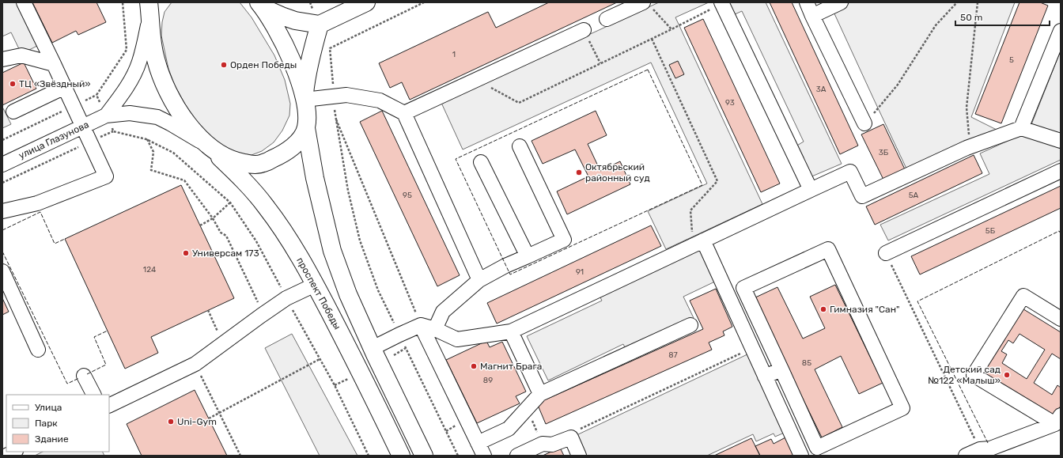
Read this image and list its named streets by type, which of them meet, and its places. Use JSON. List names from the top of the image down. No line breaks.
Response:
{"streets":{"main road":["проспект Победы"],"street":["улица Глазунова"]},"crossings":[["улица Глазунова","проспект Победы"]],"places":["Орден Победы","ТЦ «Звёздный»","Октябрьский районный суд","Универсам 173","Гимназия \"Сан\"","Магнит Брага","Детский сад №122 «Малыш»","Uni-Gym"],"house_numbers":["1","5","3А","93","3Б","95","5А","5Б","124","91","87","85","89"],"legend":["Улица","Парк","Здание"],"scale_bar":"50 m"}
